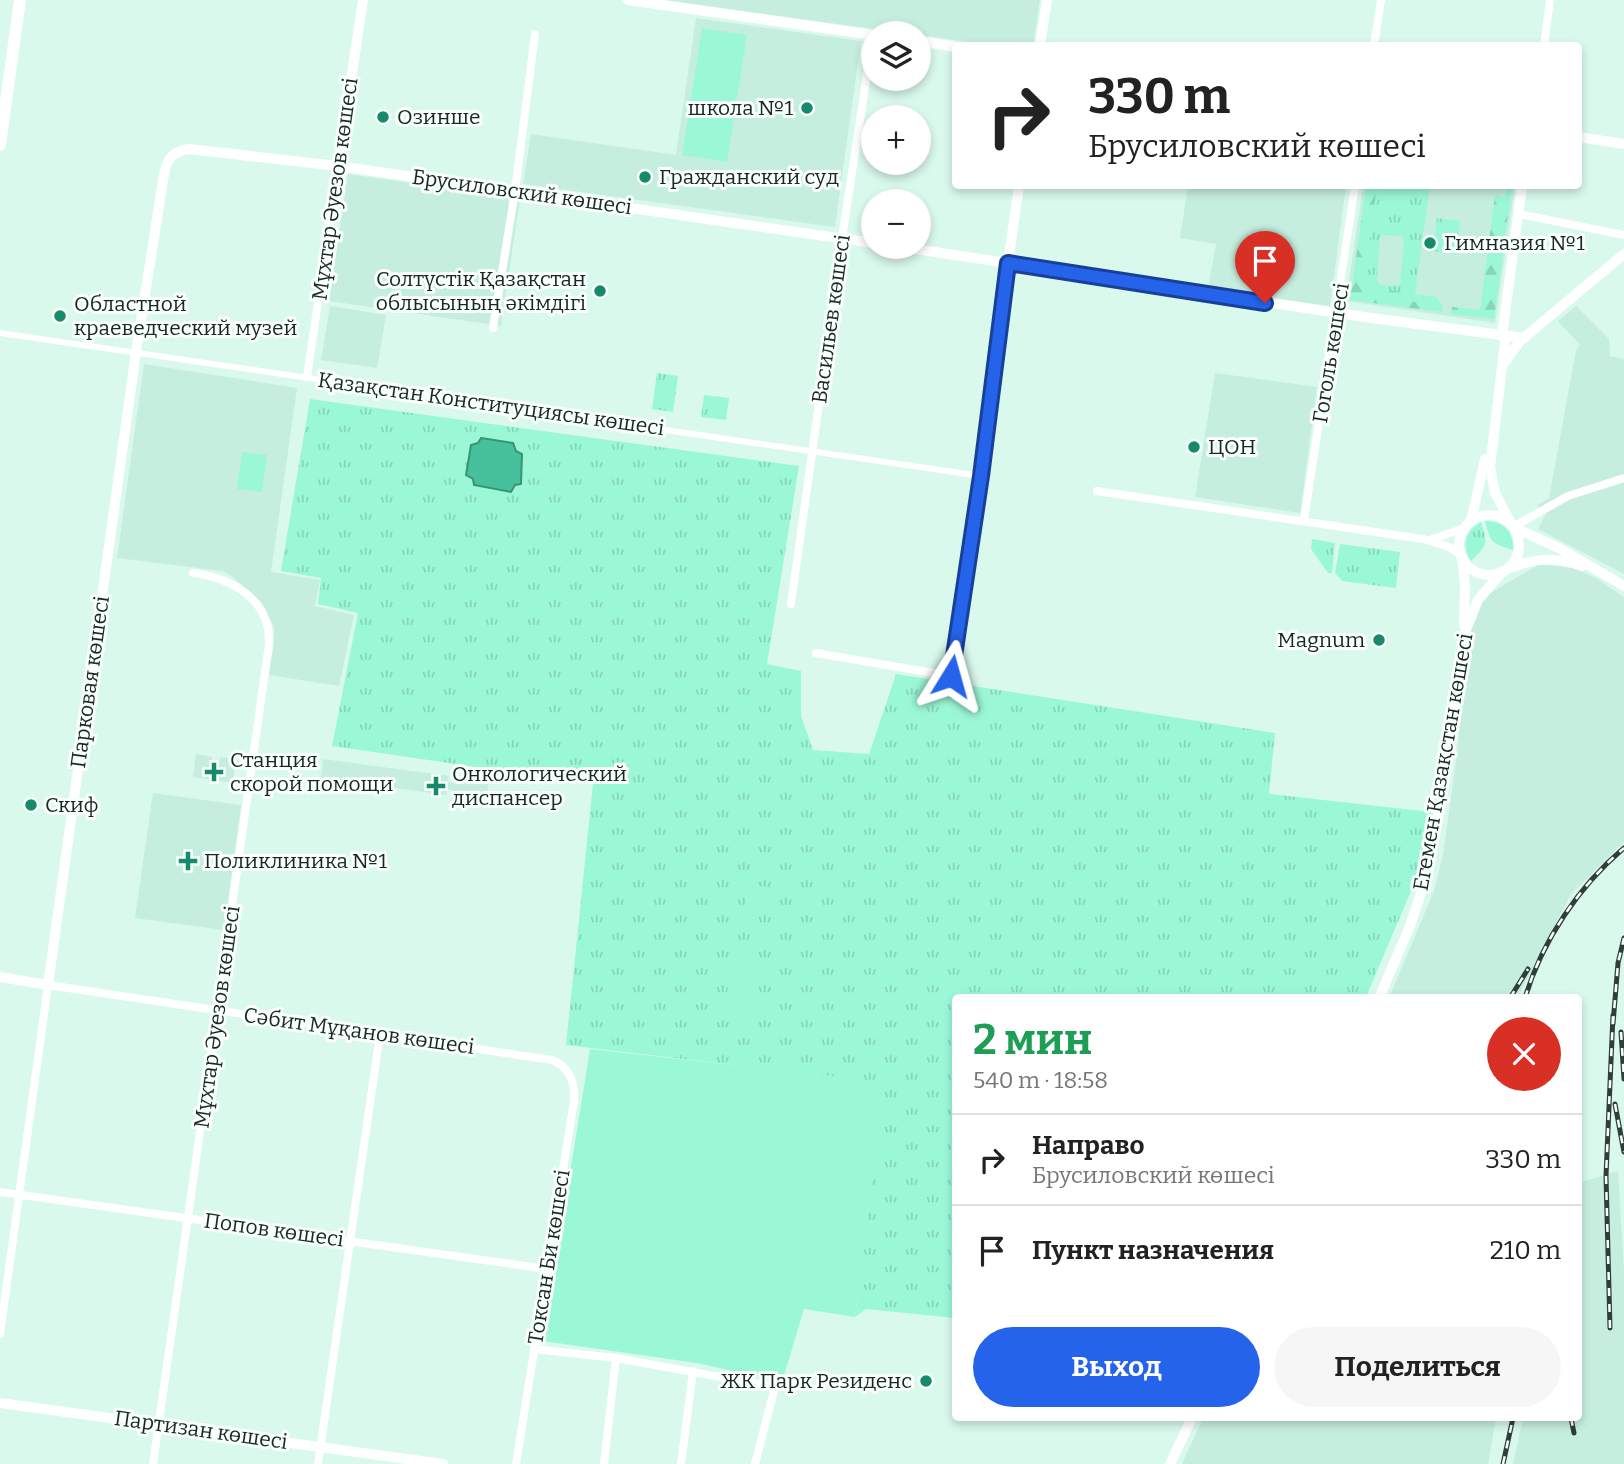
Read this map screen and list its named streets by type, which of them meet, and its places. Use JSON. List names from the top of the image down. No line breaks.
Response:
{"streets":{"main road":["Егемен Қазақстан көшесі","Партизан көшесі"],"street":["Мұхтар Әуезов көшесі","Брусиловский көшесі","Васильев көшесі","Гоголь көшесі","Қазақстан Конституциясы көшесі","Парковая көшесі","Сәбит Мұқанов көшесі","Попов көшесі","Токсан Би көшесі"]},"crossings":[["Мұхтар Әуезов көшесі","Брусиловский көшесі"],["Мұхтар Әуезов көшесі","Қазақстан Конституциясы көшесі"],["Мұхтар Әуезов көшесі","Сәбит Мұқанов көшесі"],["Мұхтар Әуезов көшесі","Попов көшесі"],["Мұхтар Әуезов көшесі","Партизан көшесі"],["Брусиловский көшесі","Васильев көшесі"],["Брусиловский көшесі","Парковая көшесі"],["Васильев көшесі","Қазақстан Конституциясы көшесі"],["Қазақстан Конституциясы көшесі","Парковая көшесі"],["Парковая көшесі","Сәбит Мұқанов көшесі"],["Парковая көшесі","Попов көшесі"],["Сәбит Мұқанов көшесі","Токсан Би көшесі"],["Попов көшесі","Токсан Би көшесі"]],"places":{"other":["школа №1","Озинше","Гражданский суд","Гимназия №1","Солтүстік Қазақстан облысының әкімдігі","Областной краеведческий музей","ЦОН","Magnum","Скиф","ЖК Парк Резиденс"],"health":["Станция скорой помощи","Онкологический диспансер","Поликлиника №1"]},"page":{"map_buttons":["+","−"],"turn":["330 m","Брусиловский көшесі"],"heading":["2 мин","540 m · 18:58"],"list":[{"name":"Направо","note":"Брусиловский көшесі","value":"330 m"},{"name":"Пункт назначения","value":"210 m"}],"buttons":["Выход","Поделиться"]}}
